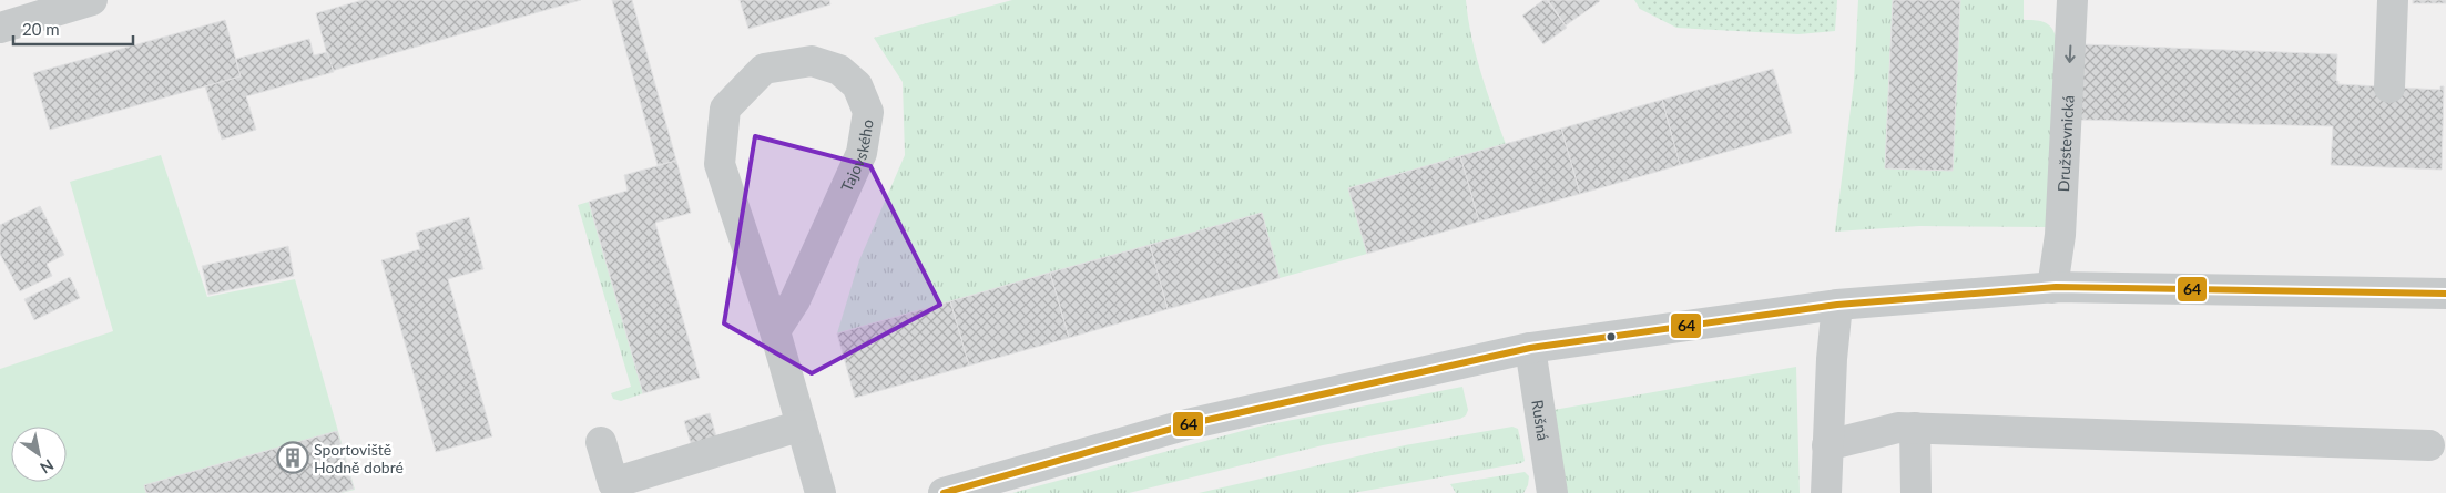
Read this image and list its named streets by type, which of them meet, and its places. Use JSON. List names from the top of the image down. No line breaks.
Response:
{"streets":{"street":["Družstevnická","Tajovského","Rušná"]},"one_way":["Družstevnická"],"places":{"building":["Sportoviště Hodně dobré"]},"lines":["transit line 64"],"scale_bar":"20 m","north":"bottom right"}
